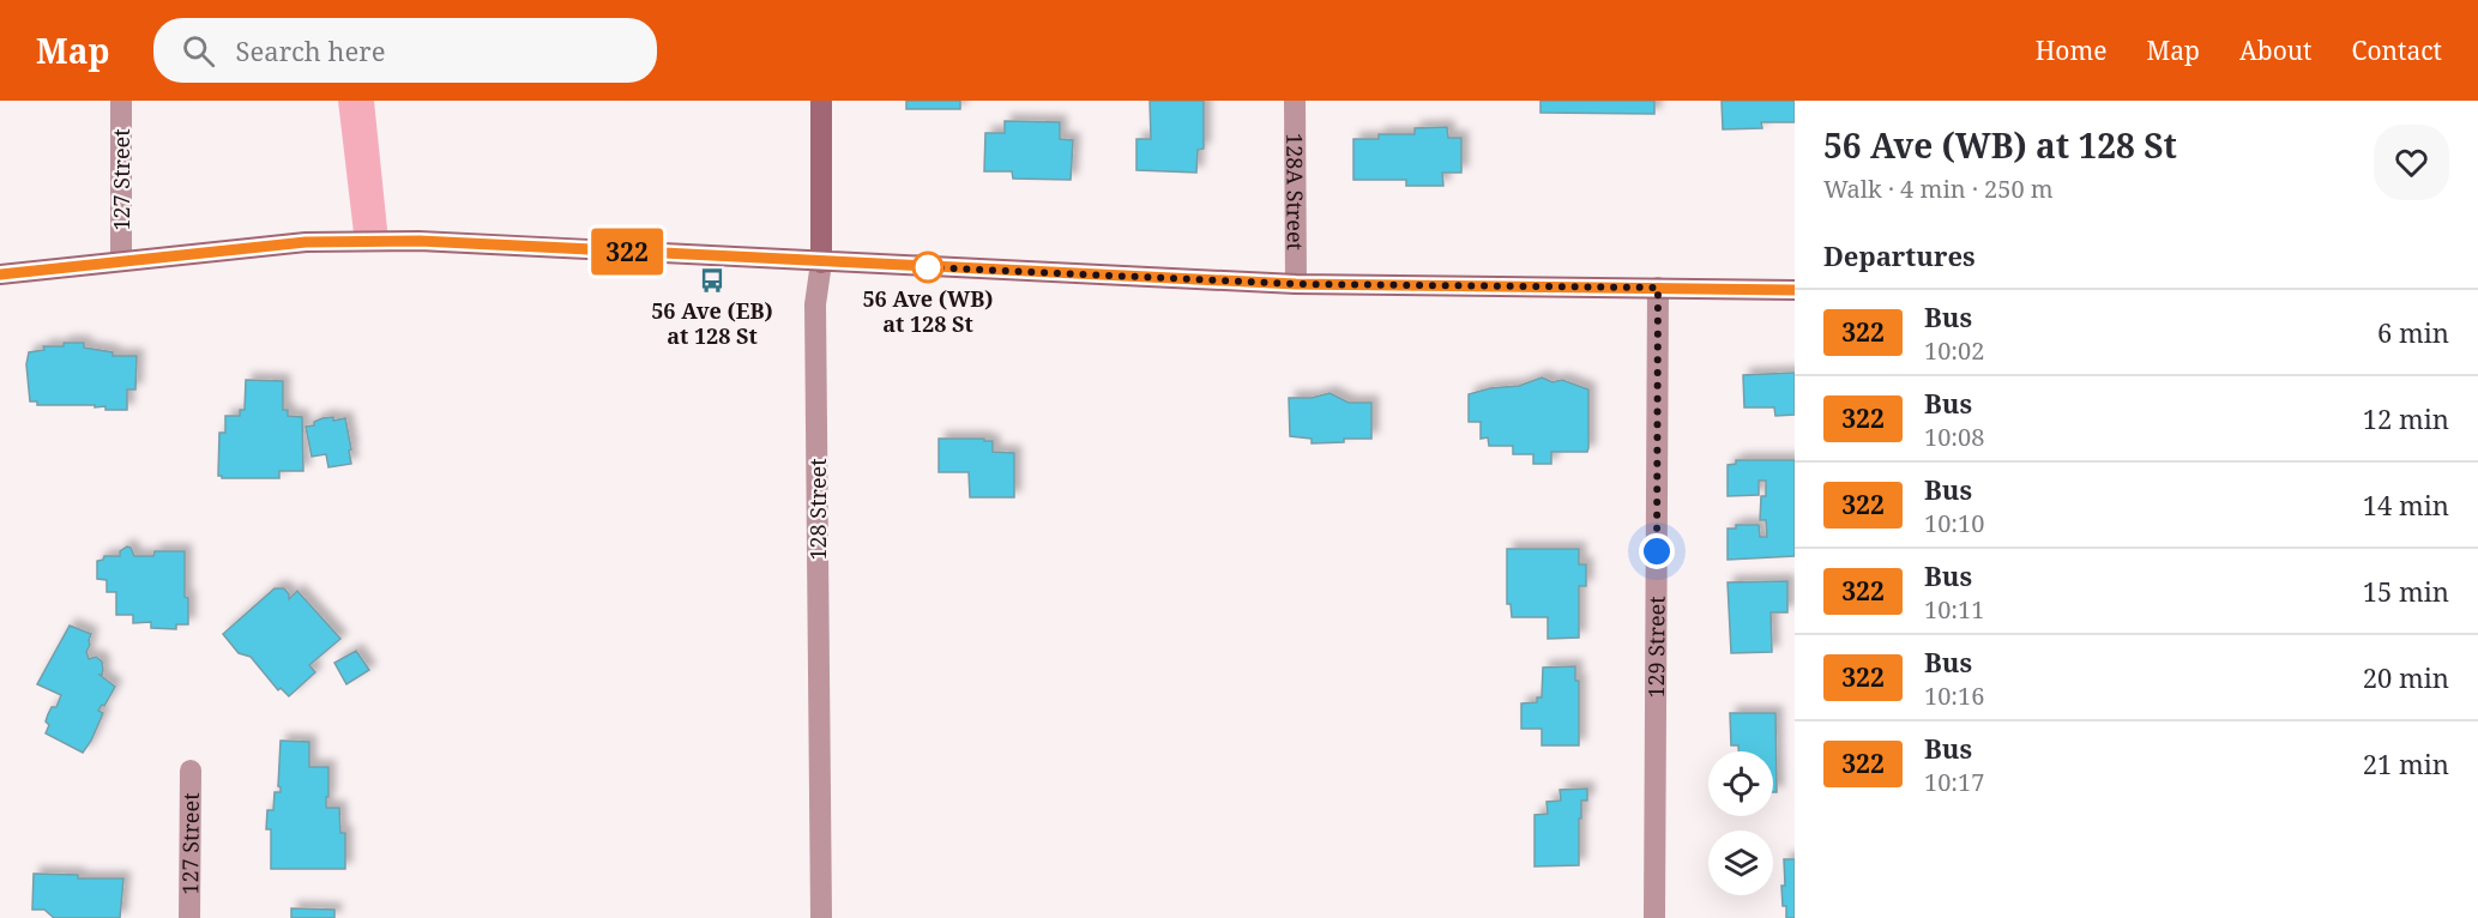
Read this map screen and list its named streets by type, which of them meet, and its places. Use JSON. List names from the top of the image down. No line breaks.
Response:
{"streets":{"street":["127 Street","128A Street","128 Street","129 Street"]},"places":{"other":["56 Ave (WB) at 128 St"],"bus stop":["56 Ave (EB) at 128 St"]},"lines":["bus line 322"],"page":{"header":"Map","search":"Search here","nav":["Home","Map","About","Contact"],"on_map":"322","heading":[["56 Ave (WB) at 128 St","Walk · 4 min · 250 m"],"Departures"],"list":[{"mark":"322","name":"Bus","note":"10:02","value":"6 min"},{"mark":"322","name":"Bus","note":"10:08","value":"12 min"},{"mark":"322","name":"Bus","note":"10:10","value":"14 min"},{"mark":"322","name":"Bus","note":"10:11","value":"15 min"},{"mark":"322","name":"Bus","note":"10:16","value":"20 min"},{"mark":"322","name":"Bus","note":"10:17","value":"21 min"}]}}
